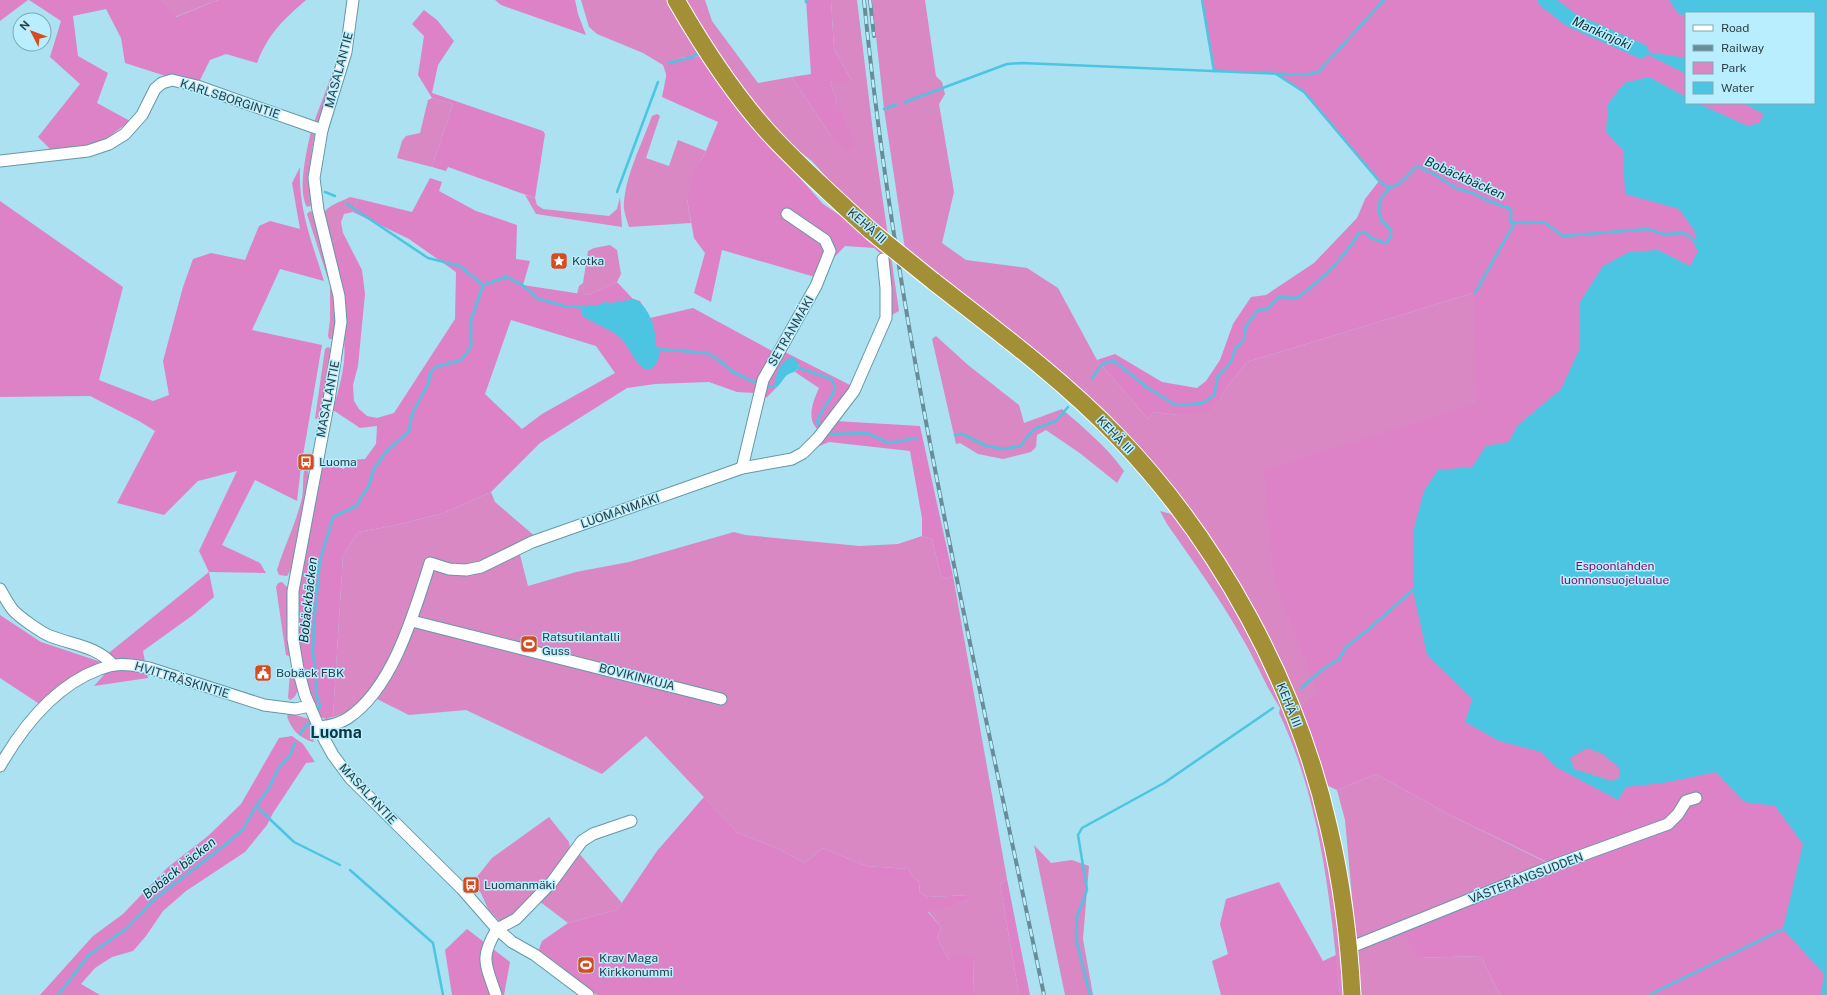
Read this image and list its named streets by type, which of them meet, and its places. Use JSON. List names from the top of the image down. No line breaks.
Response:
{"streets":{"highway":["KEHÄ III"],"street":["MASALANTIE","KARLSBORGINTIE","SETRANMÄKI","LUOMANMÄKI","BOVIKINKUJA","HVITTRÄSKINTIE","VÄSTERÄNGSUDDEN"]},"crossings":[["MASALANTIE","KARLSBORGINTIE"],["MASALANTIE","LUOMANMÄKI"],["MASALANTIE","HVITTRÄSKINTIE"],["KEHÄ III","VÄSTERÄNGSUDDEN"],["SETRANMÄKI","LUOMANMÄKI"],["LUOMANMÄKI","BOVIKINKUJA"]],"districts":["Luoma"],"water":["Mankinjoki","Bobäckbäcken","Bobäck bäcken"],"parks":["Espoonlahden luonnonsuojelualue"],"places":{"place":["Kotka"],"bus stop":["Luoma","Luomanmäki"],"sports":["Ratsutilantalli Guss","Krav Maga Kirkkonummi"],"public building":["Bobäck FBK"]},"legend":["Road","Railway","Park","Water"],"north":"top left"}
